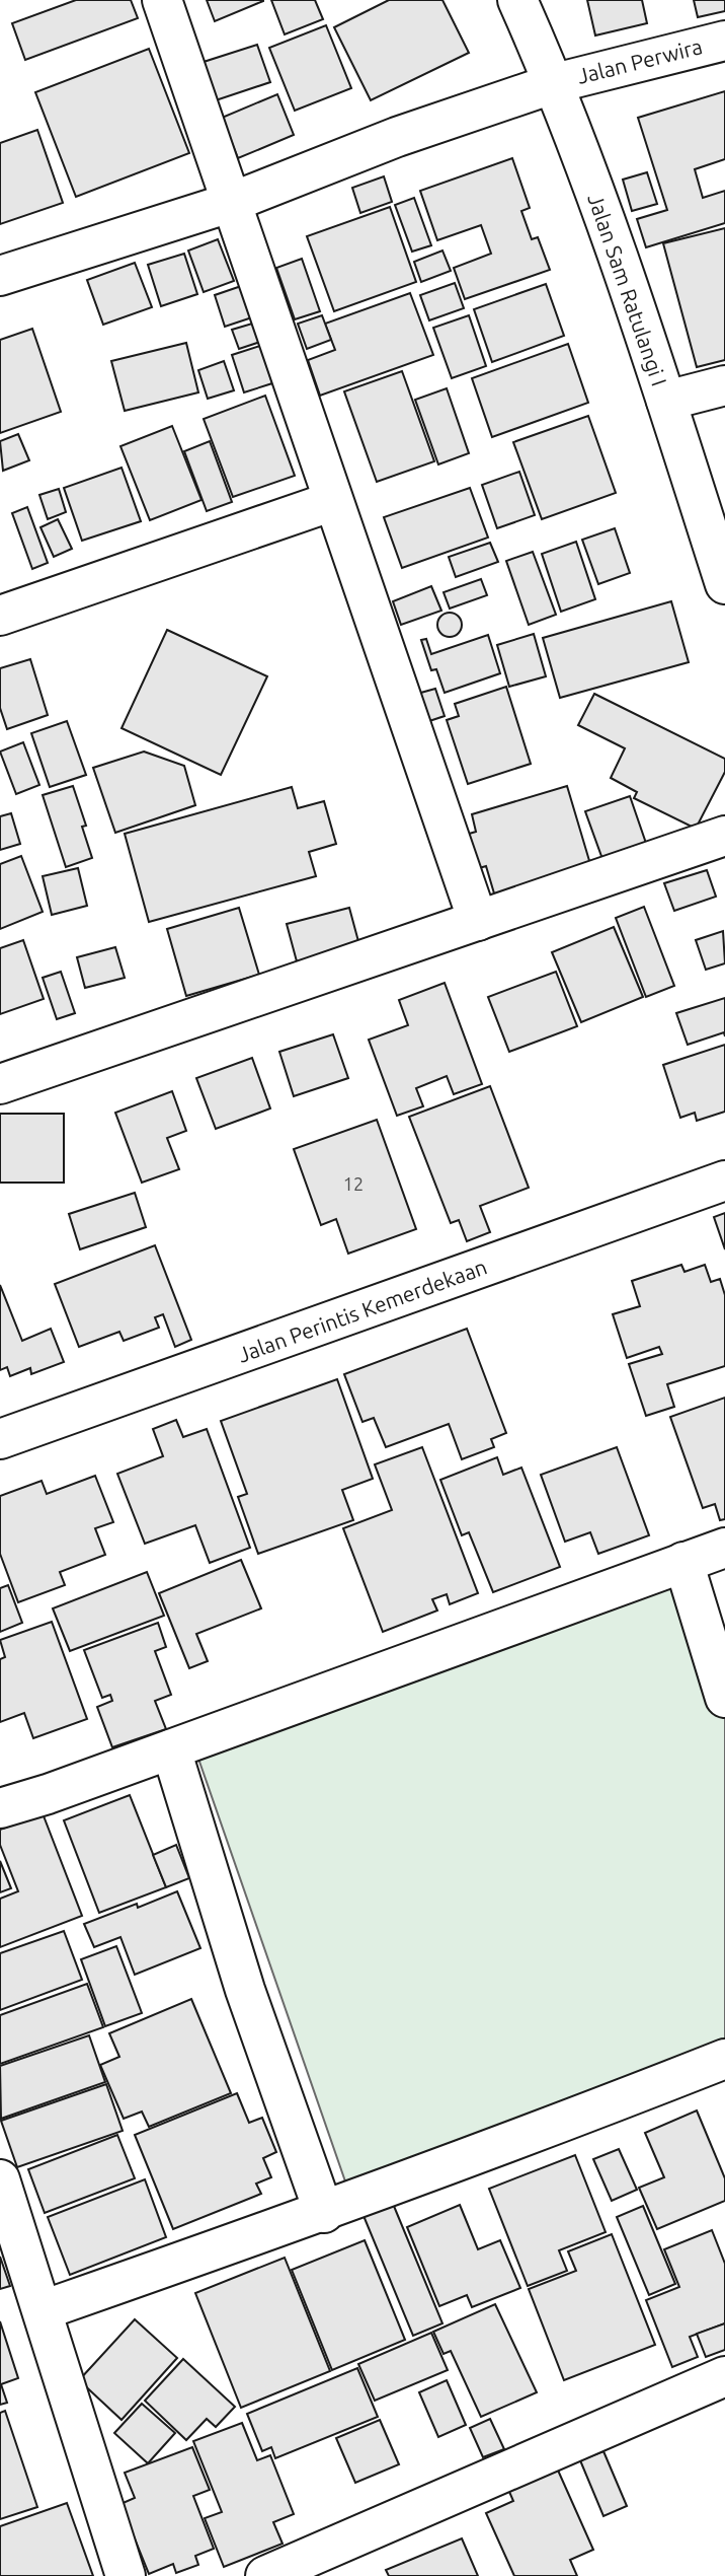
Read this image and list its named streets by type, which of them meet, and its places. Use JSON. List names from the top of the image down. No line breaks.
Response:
{"streets":{"street":["Jalan Perwira","Jalan Sam Ratulangi I","Jalan Perintis Kemerdekaan"]},"crossings":[["Jalan Perwira","Jalan Sam Ratulangi I"]],"house_numbers":["12"]}
